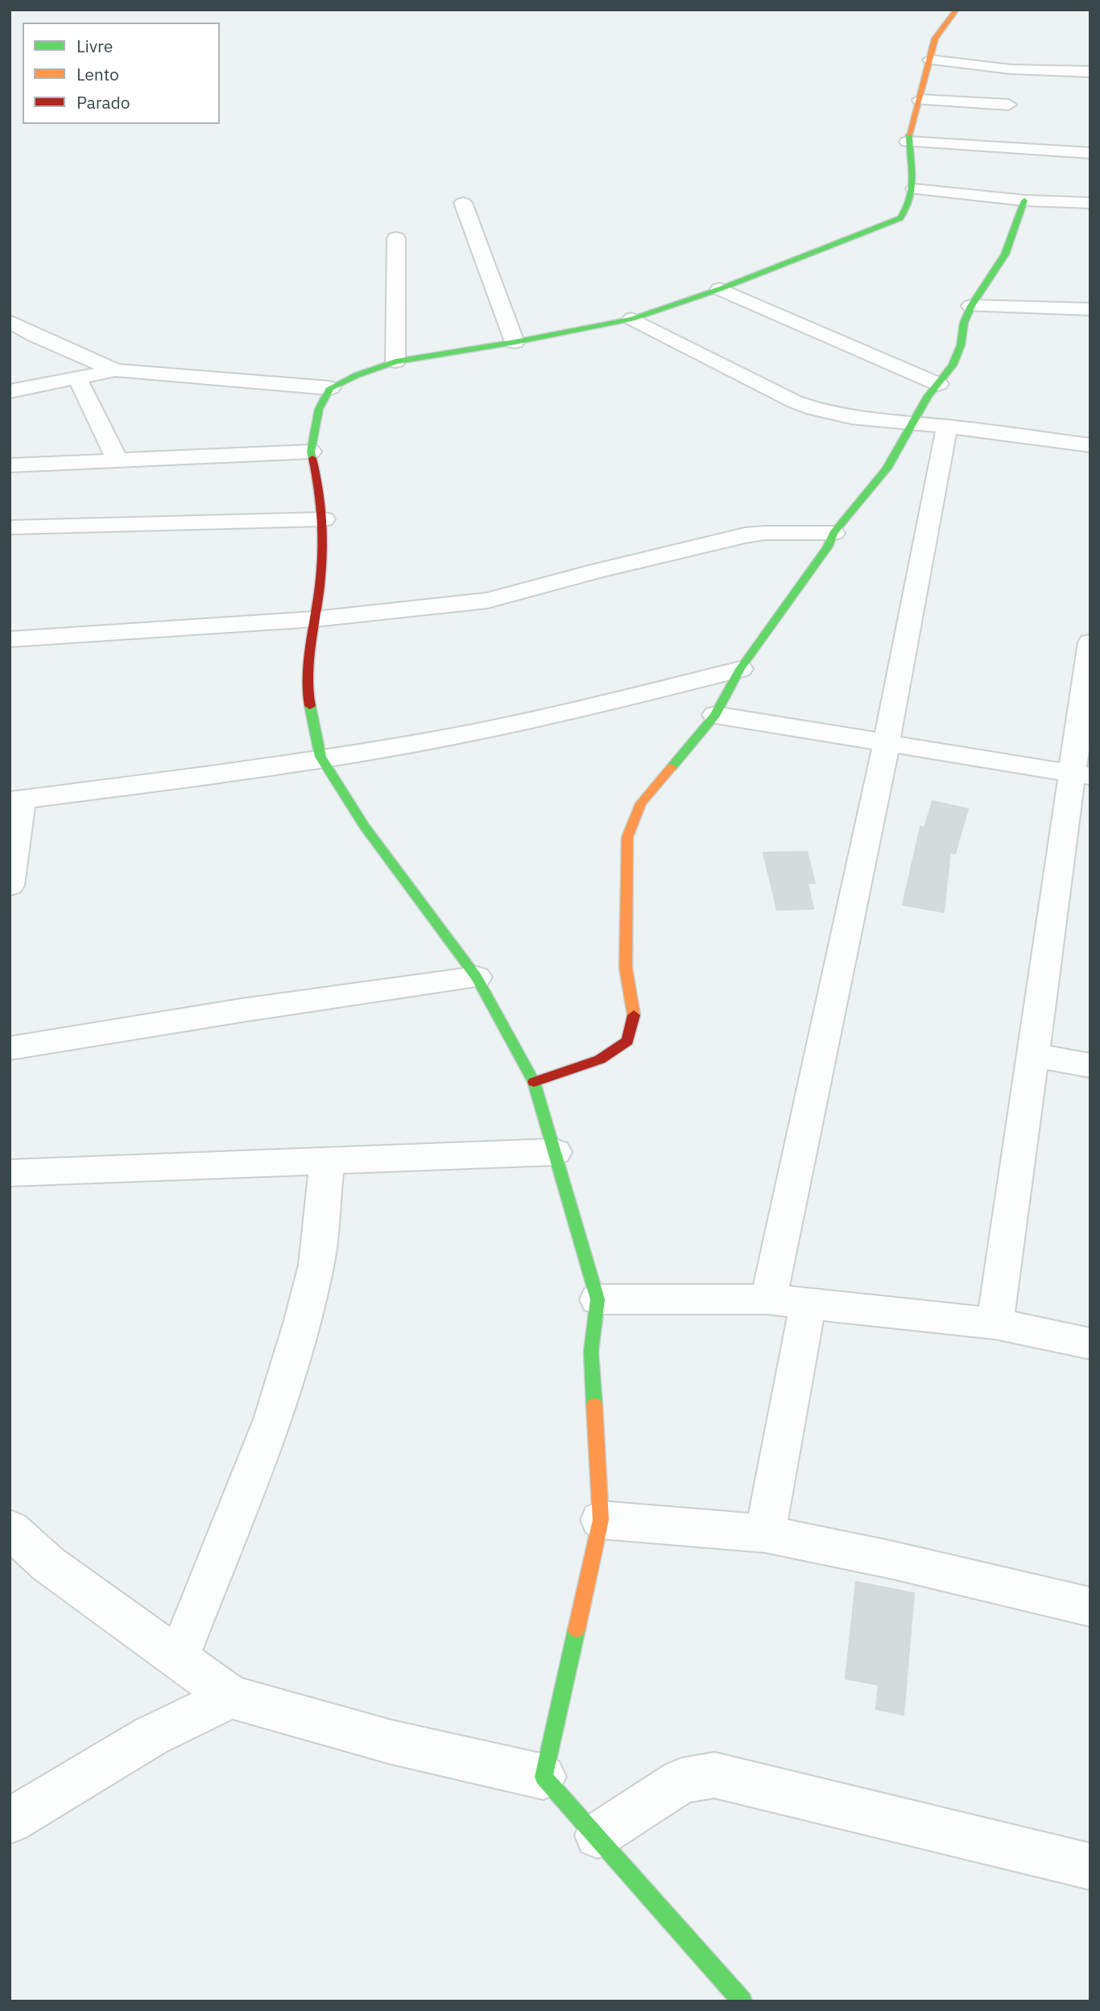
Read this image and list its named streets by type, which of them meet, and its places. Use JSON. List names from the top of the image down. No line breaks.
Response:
{"legend":["Livre","Lento","Parado"]}
